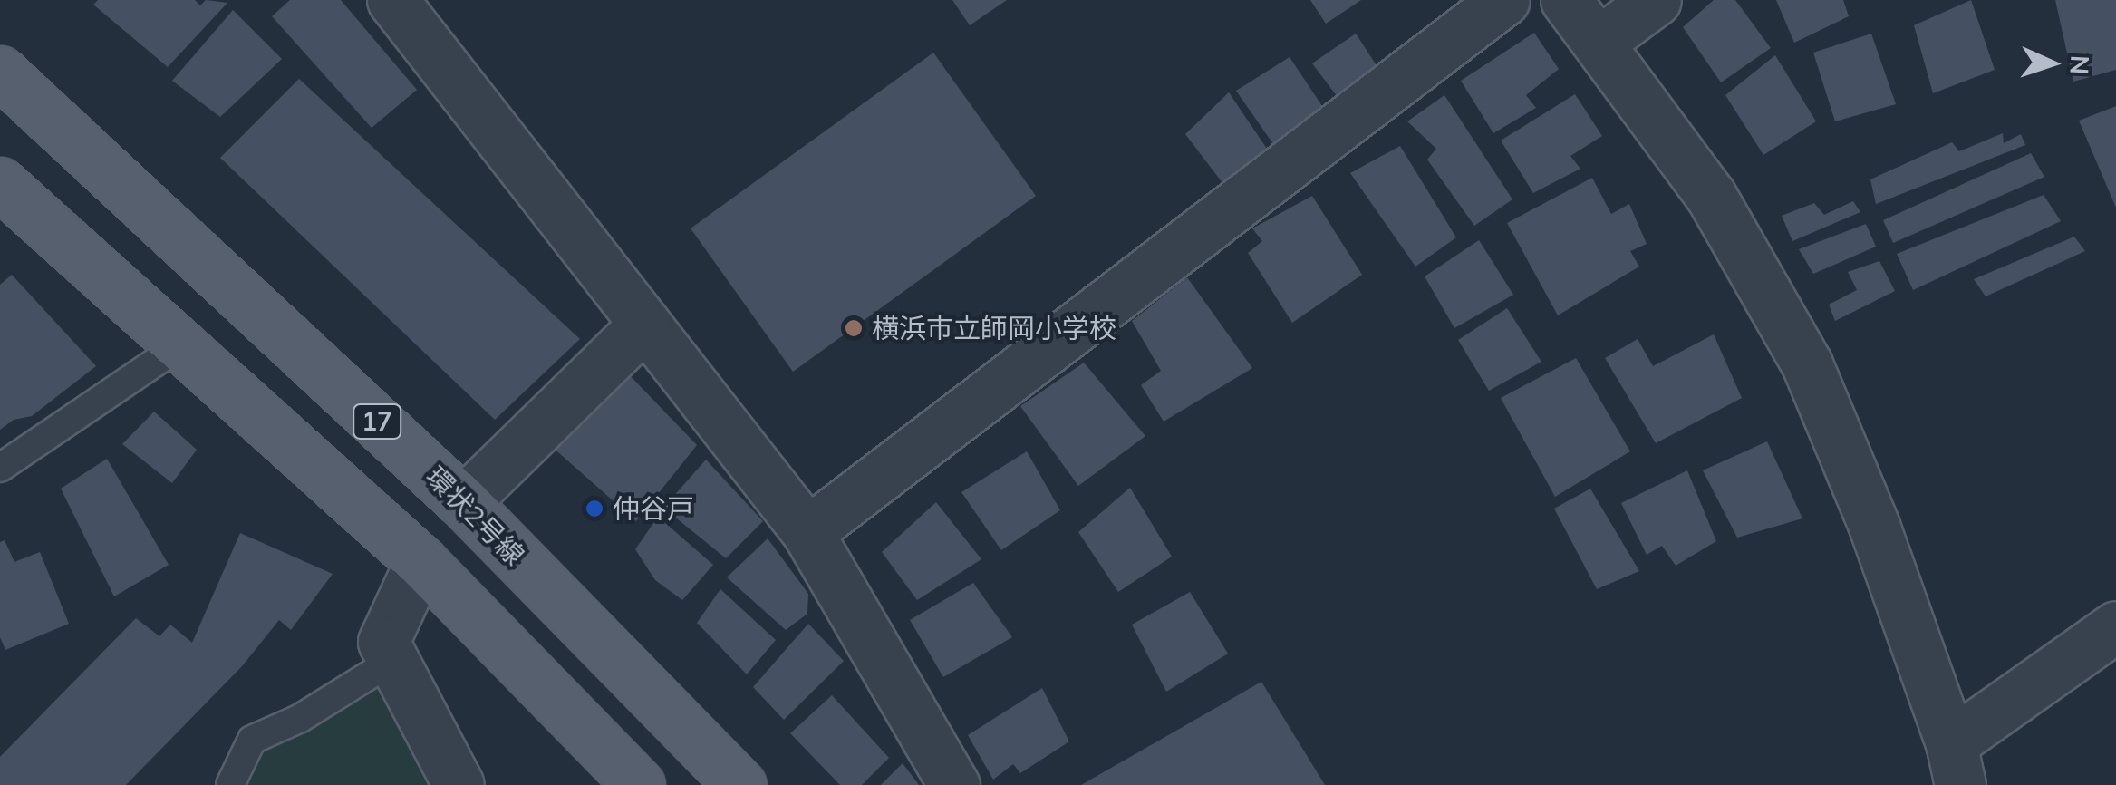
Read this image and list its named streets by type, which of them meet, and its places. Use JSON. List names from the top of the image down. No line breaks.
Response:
{"streets":{"main road":["17","環状2号線"]},"places":["横浜市立師岡小学校","仲谷戸"],"north":"right"}
